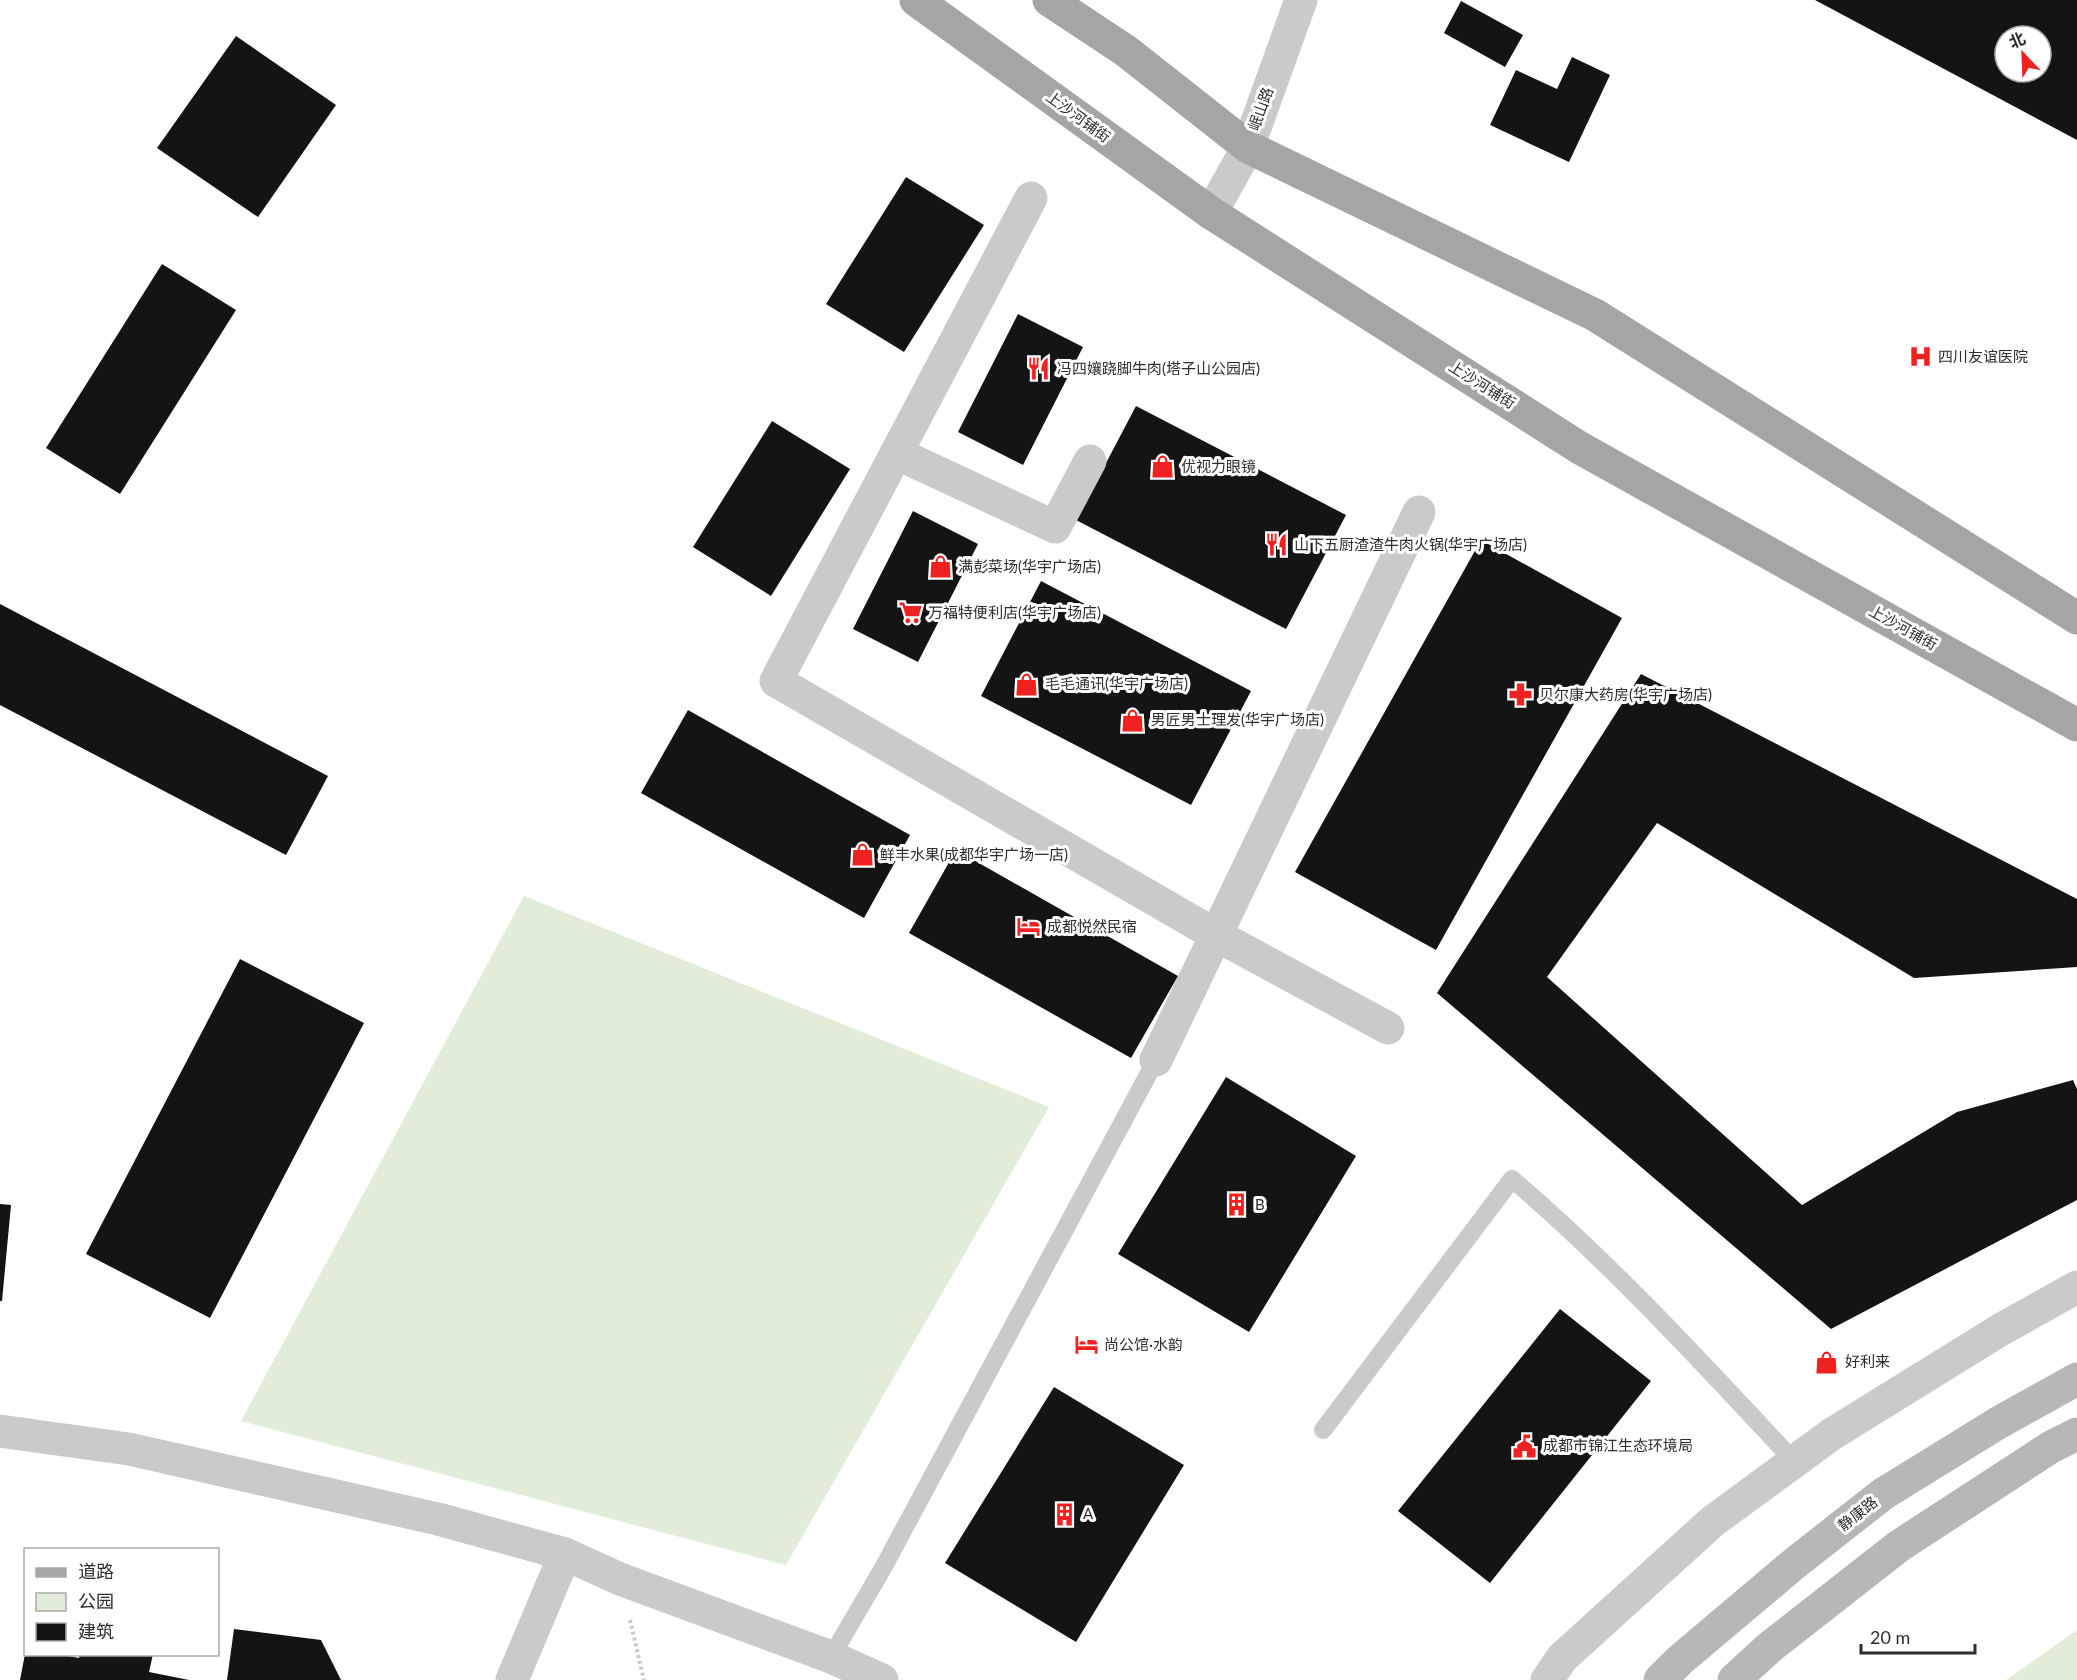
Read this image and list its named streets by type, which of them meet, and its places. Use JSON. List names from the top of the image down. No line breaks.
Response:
{"streets":{"main road":["上沙河铺街","静康路"],"street":["岷山路"]},"crossings":[["岷山路","上沙河铺街"]],"places":{"hospital":["四川友谊医院"],"restaurant":["冯四孃跷脚牛肉(塔子山公园店)","山下五厨渣渣牛肉火锅(华宇广场店)"],"shop":["优视力眼镜","满彭菜场(华宇广场店)","毛毛通讯(华宇广场店)","男匠男士理发(华宇广场店)","鲜丰水果(成都华宇广场一店)","好利来"],"supermarket":["万福特便利店(华宇广场店)"],"pharmacy":["贝尔康大药房(华宇广场店)"],"hotel":["成都悦然民宿","尚公馆·水韵"],"building":["B","A"],"public building":["成都市锦江生态环境局"]},"legend":["道路","公园","建筑"],"scale_bar":"20 m","north":"top left"}
